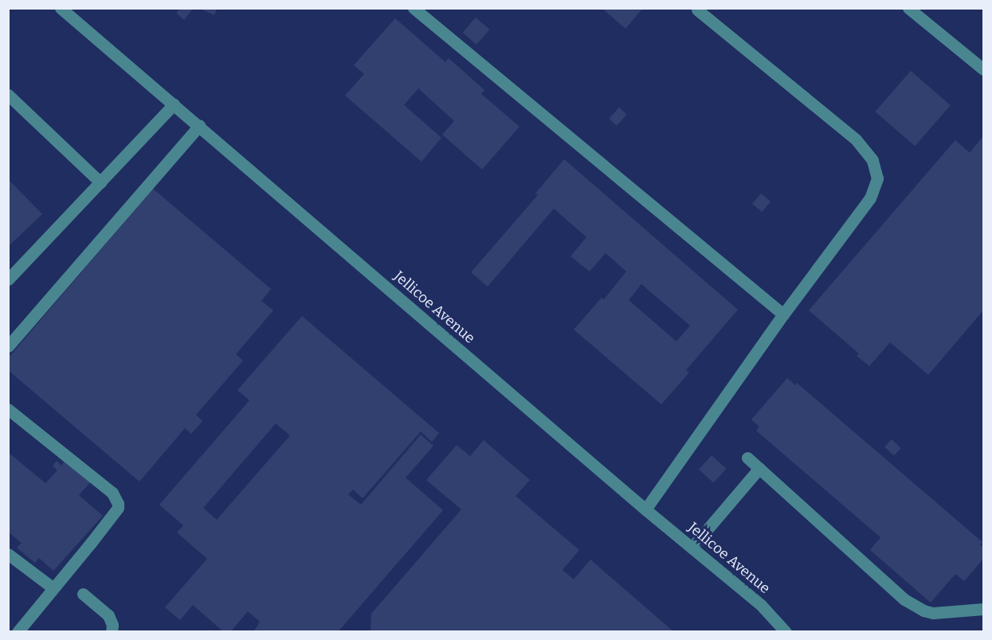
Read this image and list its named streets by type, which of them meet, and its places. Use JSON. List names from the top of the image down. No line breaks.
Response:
{"streets":{"lane":["Jellicoe Avenue"]}}
